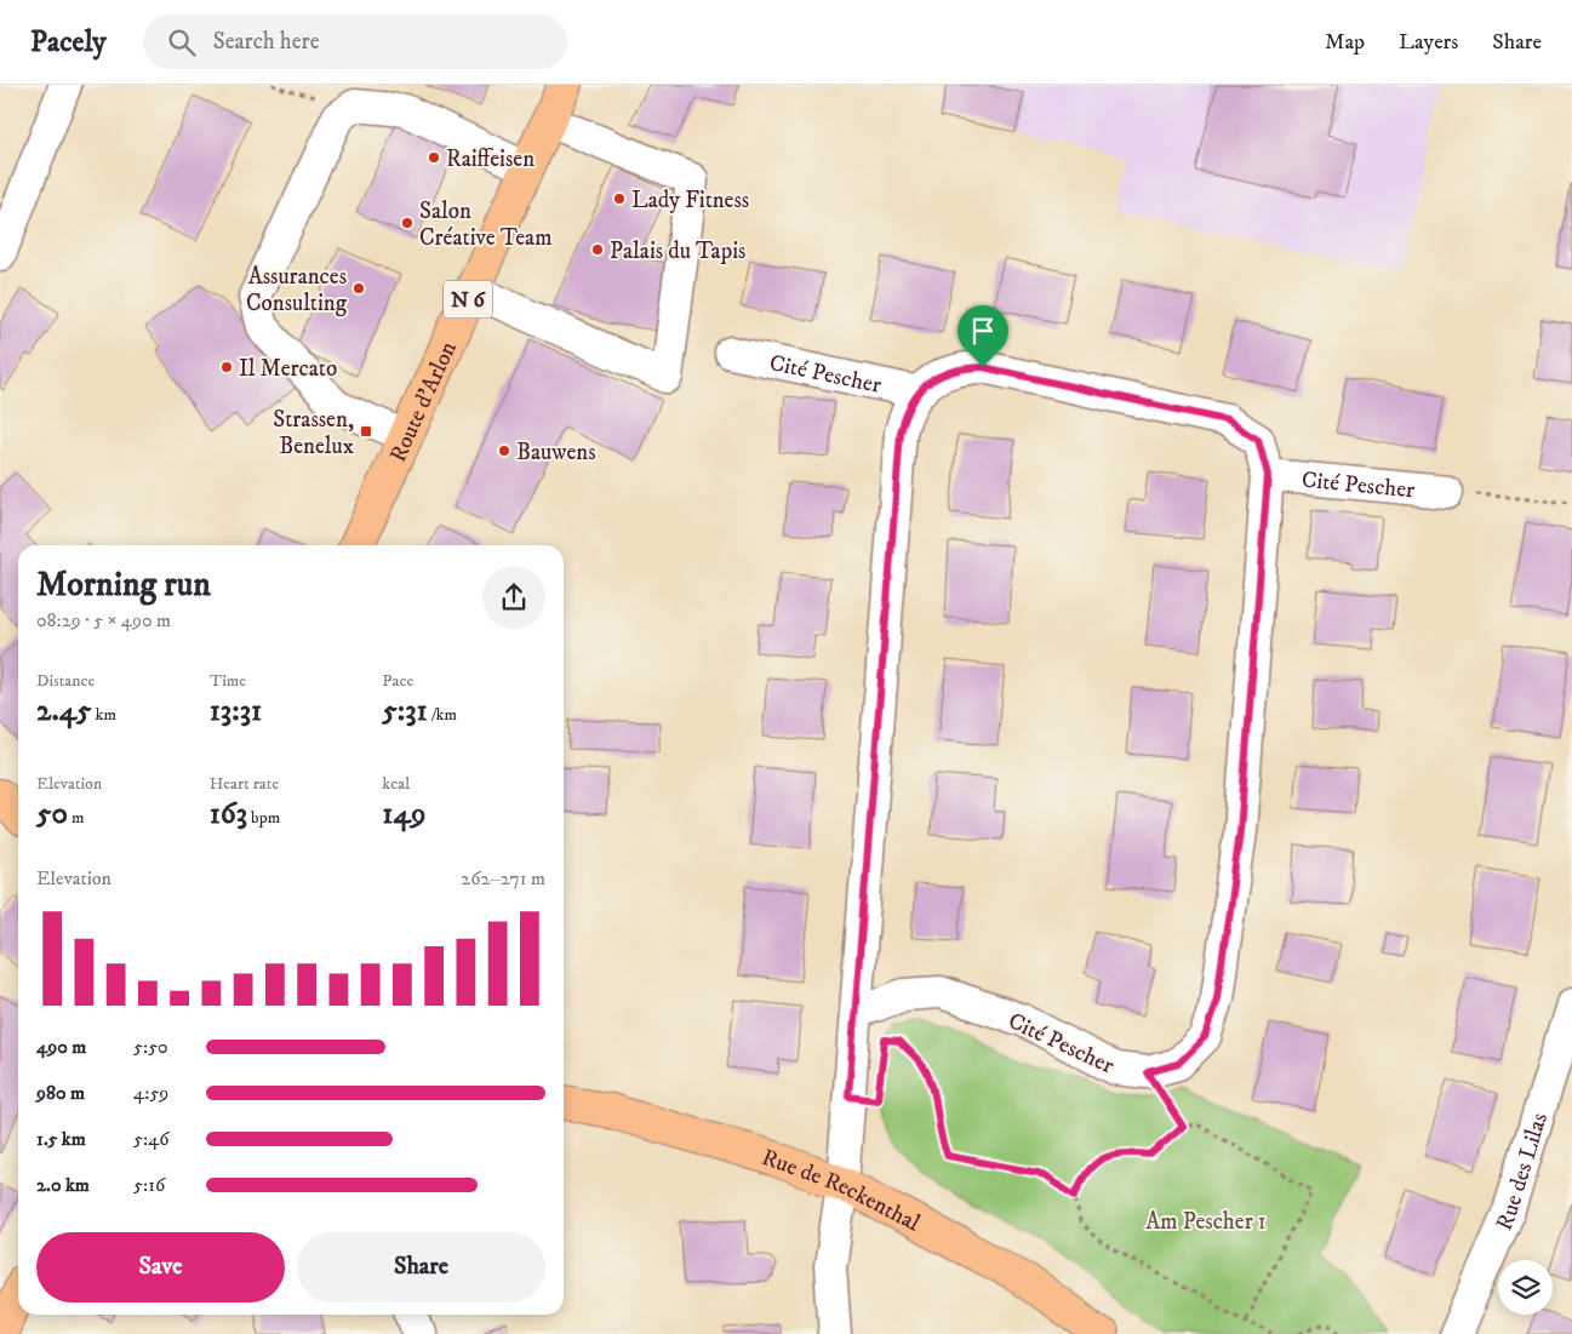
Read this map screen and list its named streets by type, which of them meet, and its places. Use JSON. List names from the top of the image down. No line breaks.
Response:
{"streets":{"main road":["N 6","Route d'Arlon","Rue de Reckenthal"],"street":["Cité Pescher","Rue des Lilas"]},"crossings":[["Cité Pescher","Rue de Reckenthal"]],"parks":["Am Pescher 1"],"places":{"other":["Raiffeisen","Lady Fitness","Salon Créative Team","Palais du Tapis","Assurances Consulting","Il Mercato","Bauwens"],"transit":["Strassen, Benelux"]},"page":{"header":"Pacely","search":"Search here","nav":["Map","Layers","Share"],"heading":["Morning run","08:29 · 5 × 490 m"],"stats":[["Distance","2.45 km"],["Time","13:31"],["Pace","5:31 /km"],["Elevation","50 m"],["Heart rate","163 bpm"],["kcal","149"]],"chart":["Elevation","262–271 m"],"list":[{"name":"490 m","note":"5:50"},{"name":"980 m","note":"4:59"},{"name":"1.5 km","note":"5:46"},{"name":"2.0 km","note":"5:16"}],"buttons":["Save","Share"]}}
